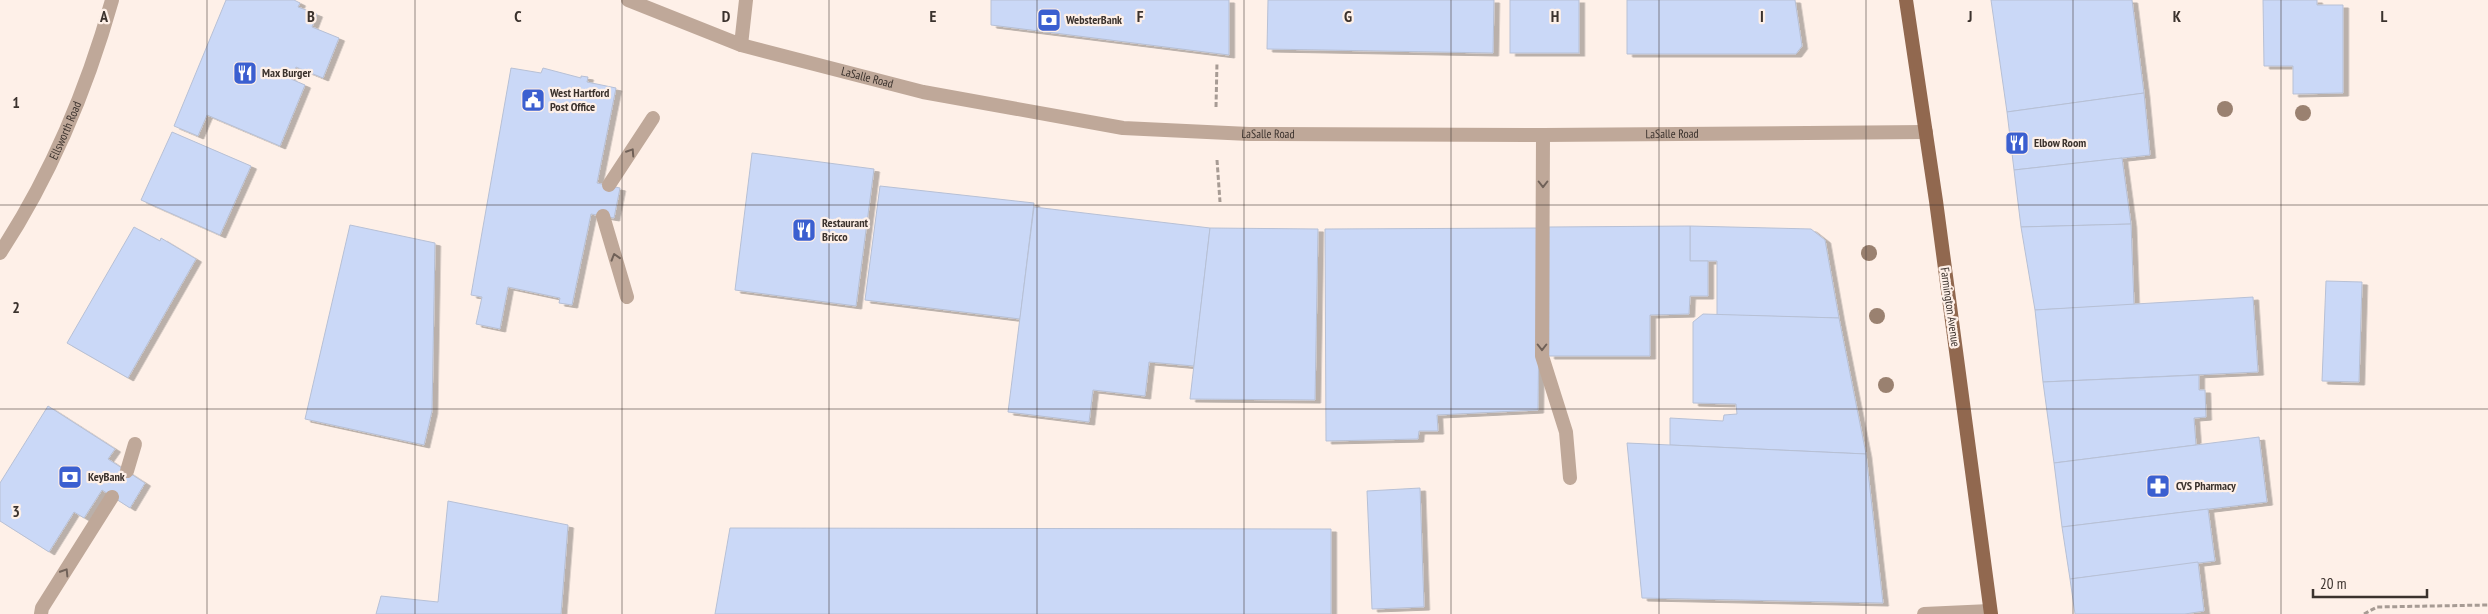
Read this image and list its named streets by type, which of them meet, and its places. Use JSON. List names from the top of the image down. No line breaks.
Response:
{"streets":{"main road":["Farmington Avenue"],"street":["LaSalle Road","Ellsworth Road"]},"crossings":[["LaSalle Road","Farmington Avenue"]],"places":{"bank":["WebsterBank","KeyBank"],"restaurant":["Max Burger","Elbow Room","Restaurant Bricco"],"public building":["West Hartford Post Office"],"pharmacy":["CVS Pharmacy"]},"scale_bar":"20 m","grid":{"columns":["A","B","C","D","E","F","G","H","I","J","K","L"],"rows":["1","2","3"]}}
